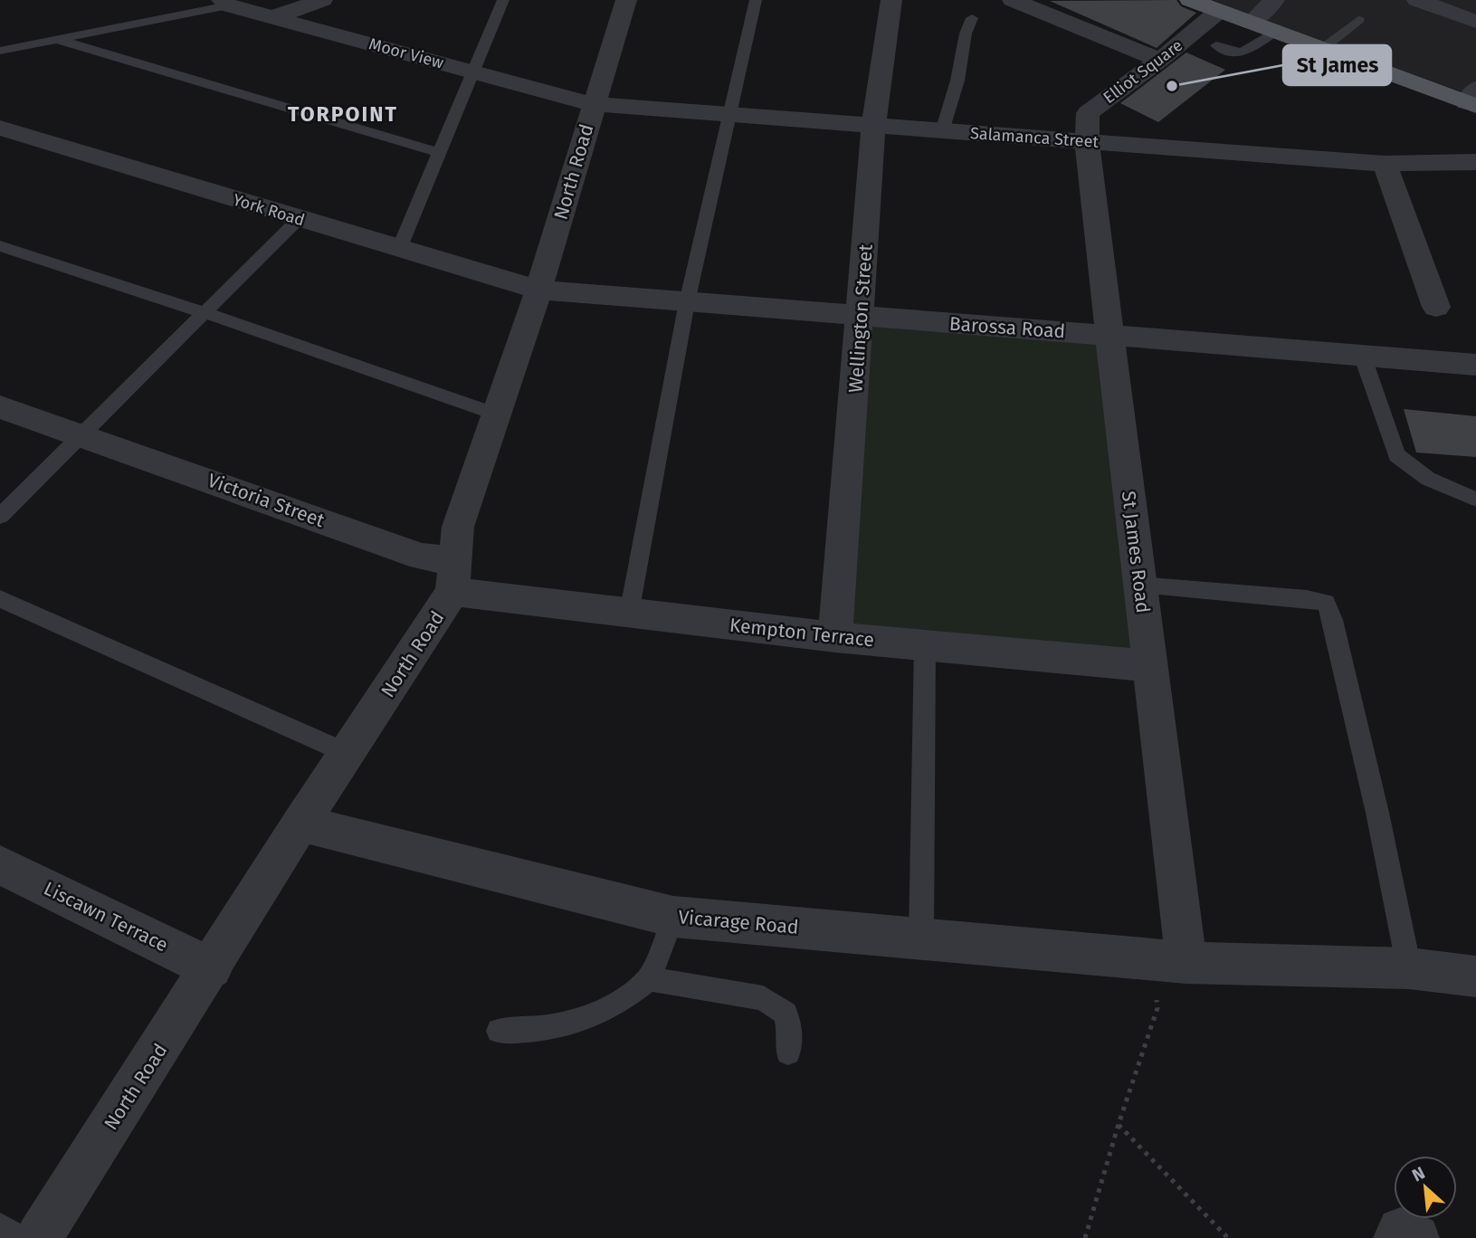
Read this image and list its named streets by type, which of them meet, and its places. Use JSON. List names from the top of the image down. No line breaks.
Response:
{"streets":{"street":["Moor View","Elliot Square","Salamanca Street","North Road","York Road","Wellington Street","Barossa Road","Victoria Street","St James Road","Kempton Terrace","Liscawn Terrace","Vicarage Road"]},"crossings":[["Moor View","Salamanca Street"],["Moor View","North Road"],["Elliot Square","Salamanca Street"],["Elliot Square","St James Road"],["Salamanca Street","North Road"],["Salamanca Street","Wellington Street"],["Salamanca Street","St James Road"],["North Road","York Road"],["North Road","Barossa Road"],["North Road","Victoria Street"],["North Road","Kempton Terrace"],["North Road","Liscawn Terrace"],["North Road","Vicarage Road"],["York Road","Barossa Road"],["Wellington Street","Barossa Road"],["Wellington Street","Kempton Terrace"],["Barossa Road","St James Road"],["Victoria Street","Kempton Terrace"],["St James Road","Kempton Terrace"],["St James Road","Vicarage Road"]],"districts":["TORPOINT"],"places":["St James"],"north":"top left"}
